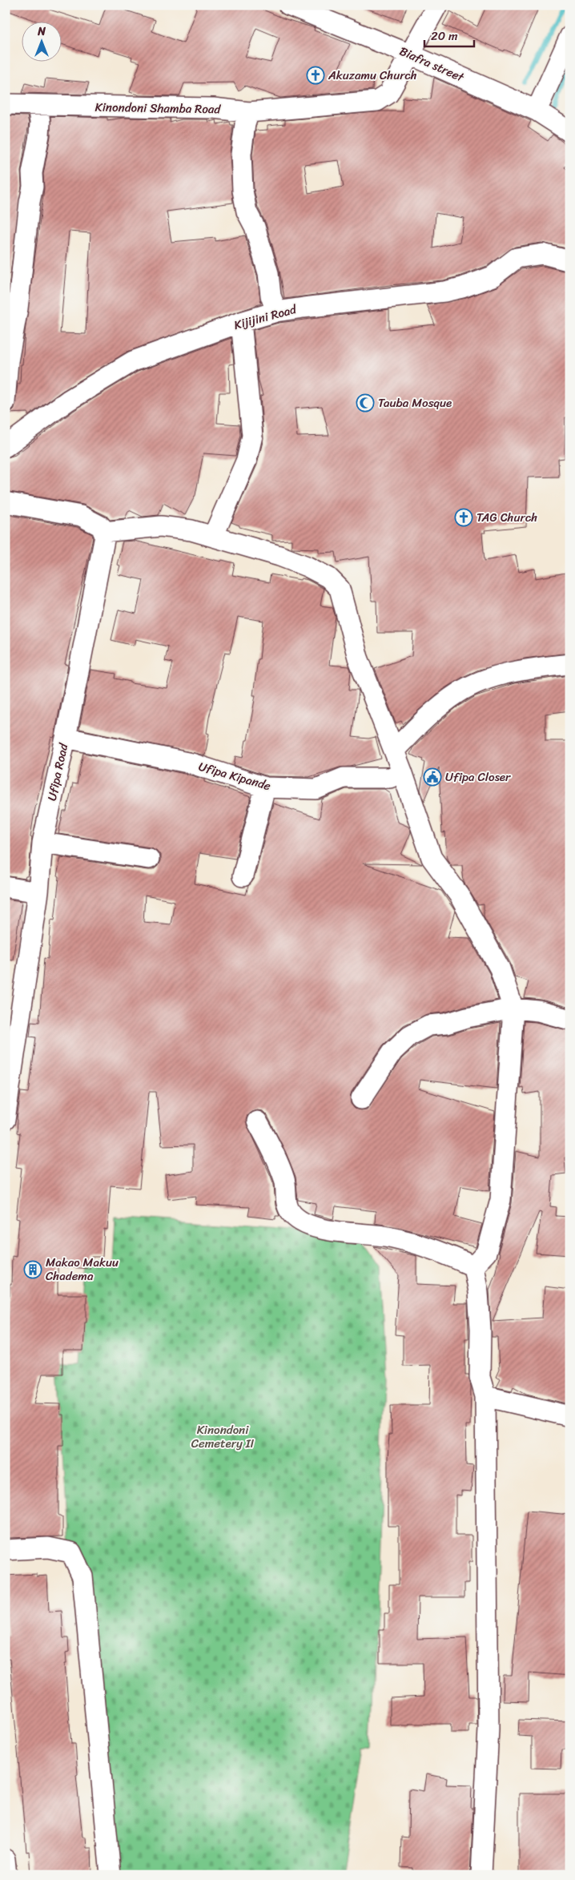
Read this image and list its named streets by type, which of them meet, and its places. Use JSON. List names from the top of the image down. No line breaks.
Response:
{"streets":{"street":["Biafra street","Kinondoni Shamba Road","Kijijini Road","Ufipa Road","Ufipa Kipande"]},"crossings":[["Biafra street","Kinondoni Shamba Road"],["Ufipa Road","Ufipa Kipande"]],"parks":["Kinondoni Cemetery II"],"places":{"church":["Akuzamu Church","TAG Church"],"mosque":["Tauba Mosque"],"public building":["Ufipa Closer"],"building":["Makao Makuu Chadema"]},"scale_bar":"20 m","north":"top"}
